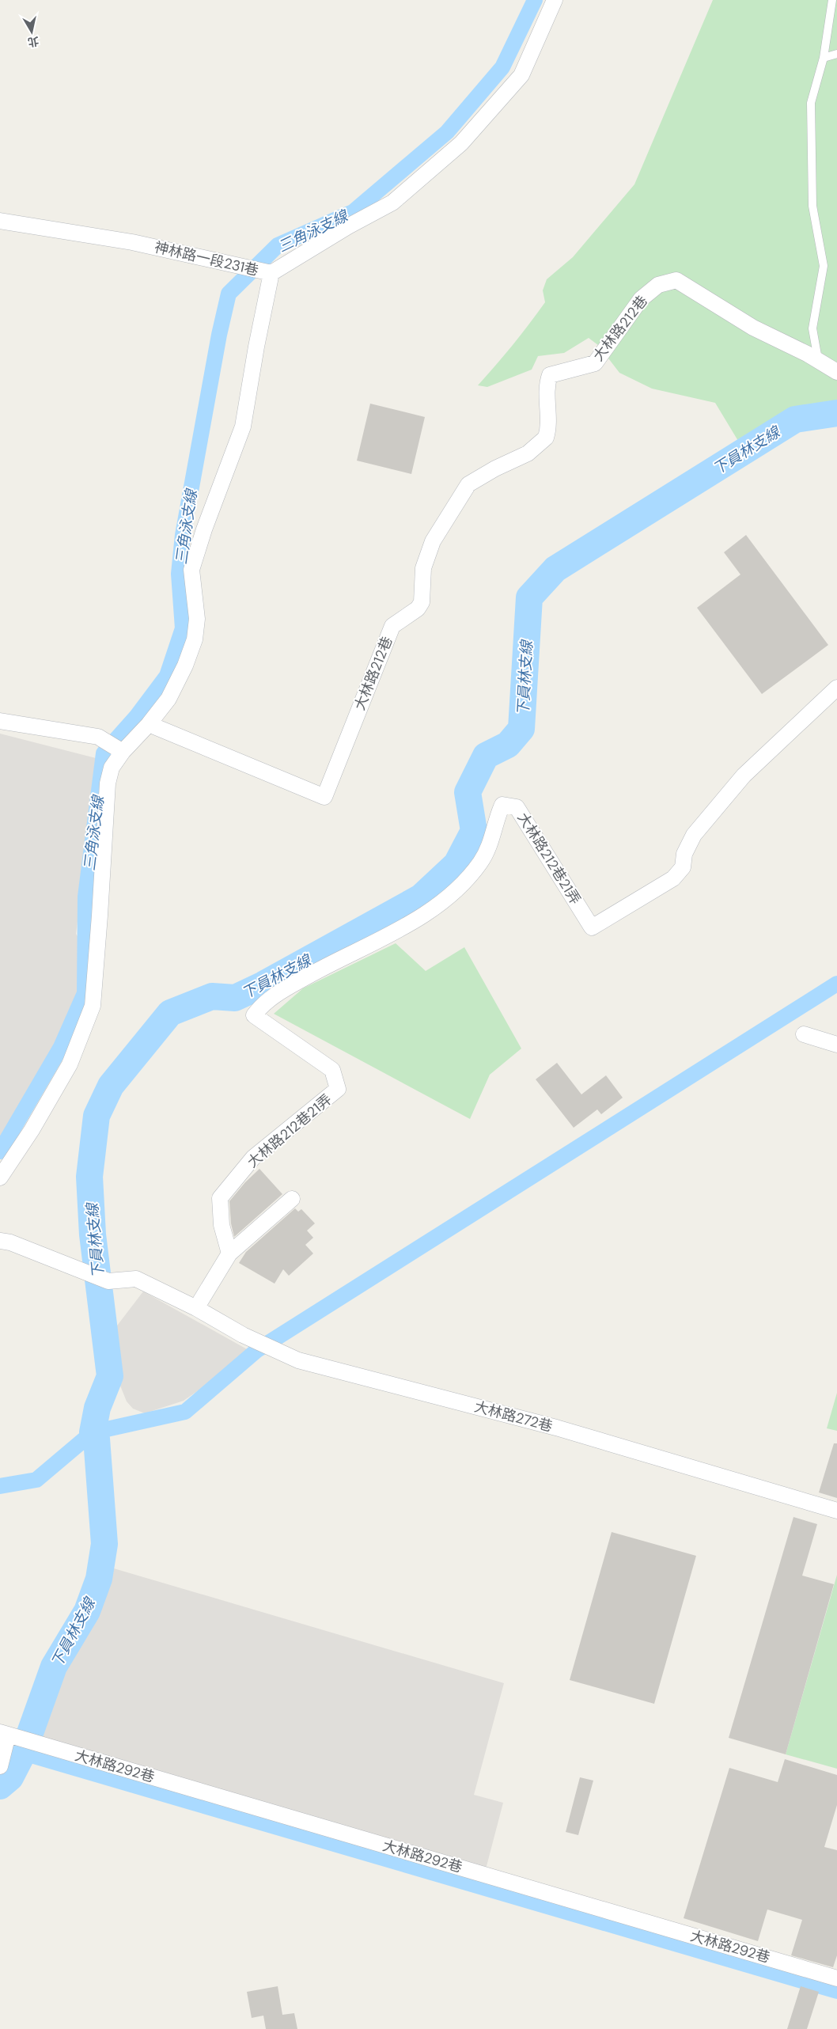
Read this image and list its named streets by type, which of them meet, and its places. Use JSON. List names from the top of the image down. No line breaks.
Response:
{"streets":{"street":["神林路一段231巷","大林路212巷","大林路212巷21弄","大林路272巷","大林路292巷"]},"water":["三角泳支線","下員林支線"],"north":"bottom"}
